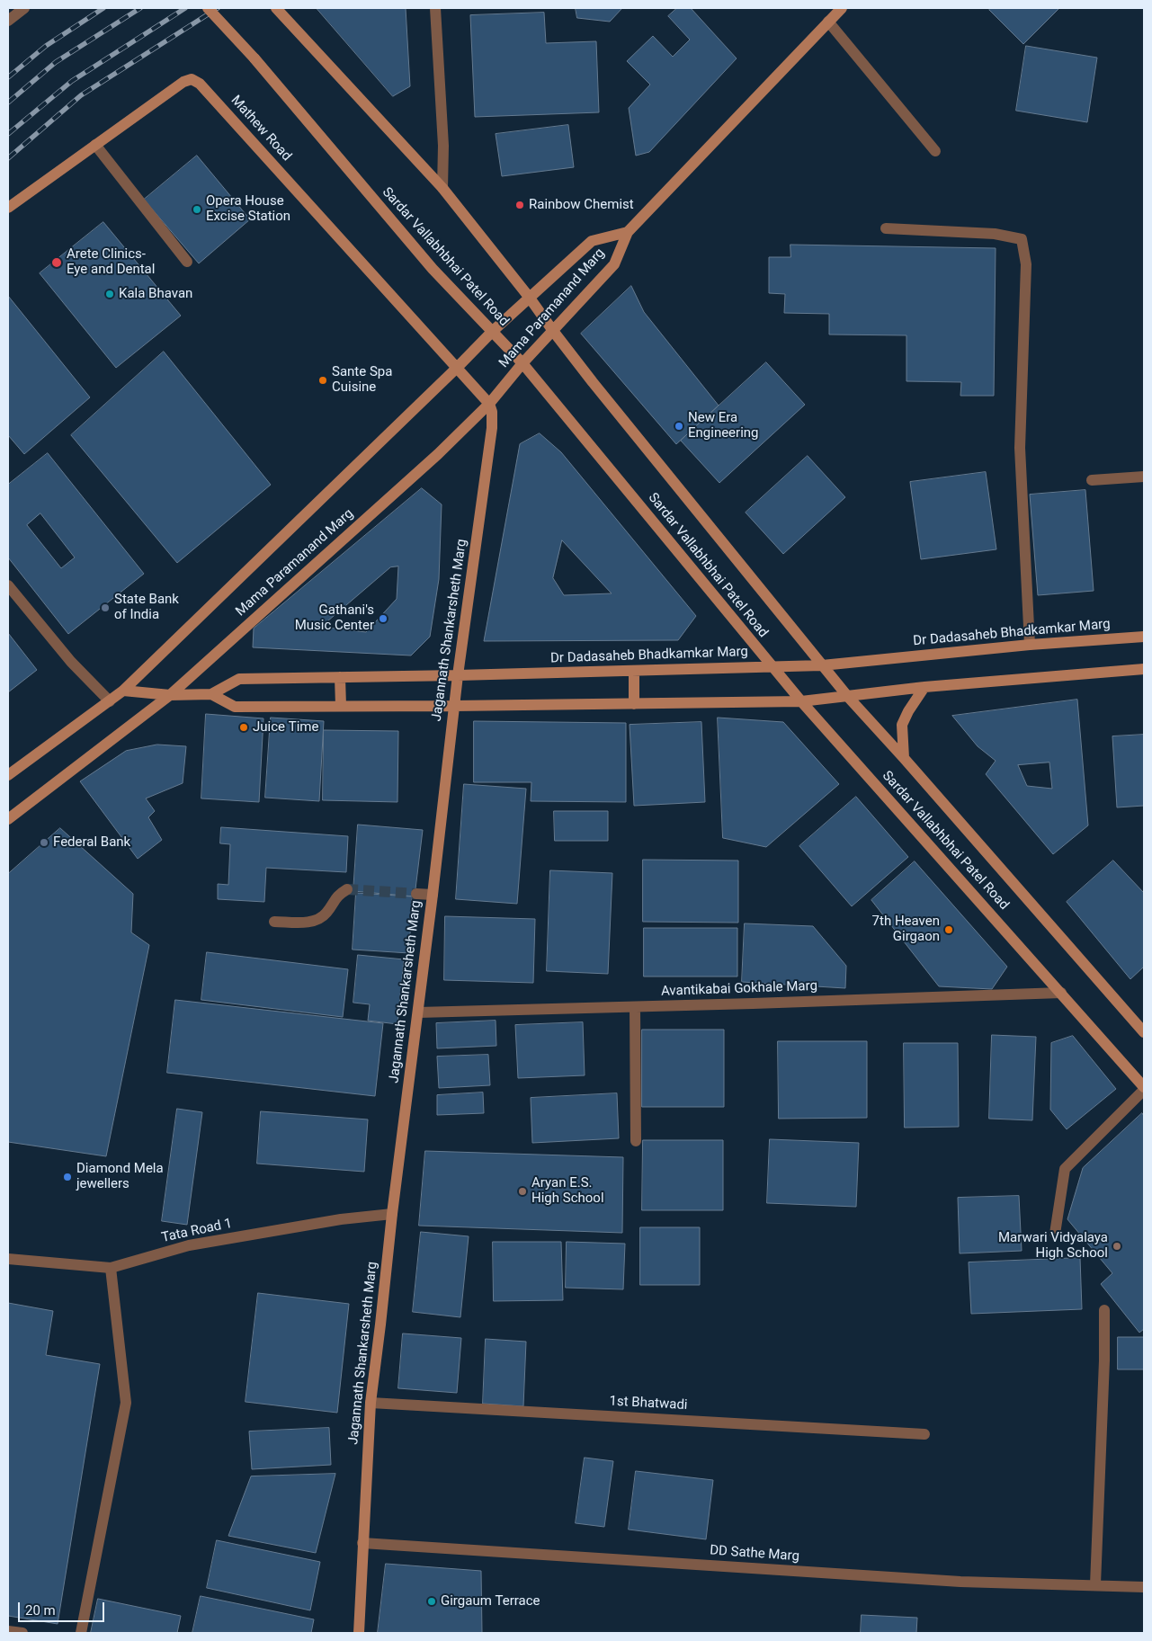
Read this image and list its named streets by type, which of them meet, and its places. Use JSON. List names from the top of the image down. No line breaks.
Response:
{"streets":{"main road":["Mathew Road","Sardar Vallabhbhai Patel Road","Mama Paramanand Marg","Jagannath Shankarsheth Marg","Dr Dadasaheb Bhadkamkar Marg"],"street":["Avantikabai Gokhale Marg","Tata Road 1","1st Bhatwadi","DD Sathe Marg"]},"crossings":[["Mathew Road","Mama Paramanand Marg"],["Sardar Vallabhbhai Patel Road","Mama Paramanand Marg"],["Sardar Vallabhbhai Patel Road","Dr Dadasaheb Bhadkamkar Marg"],["Sardar Vallabhbhai Patel Road","Avantikabai Gokhale Marg"],["Mama Paramanand Marg","Jagannath Shankarsheth Marg"],["Mama Paramanand Marg","Dr Dadasaheb Bhadkamkar Marg"],["Jagannath Shankarsheth Marg","Dr Dadasaheb Bhadkamkar Marg"],["Jagannath Shankarsheth Marg","Avantikabai Gokhale Marg"],["Jagannath Shankarsheth Marg","Tata Road 1"],["Jagannath Shankarsheth Marg","1st Bhatwadi"],["Jagannath Shankarsheth Marg","DD Sathe Marg"]],"places":["Rainbow Chemist","Opera House Excise Station","Arete Clinics- Eye and Dental","Kala Bhavan","Sante Spa Cuisine","New Era Engineering","State Bank of India","Gathani's Music Center","Juice Time","Federal Bank","7th Heaven Girgaon","Diamond Mela jewellers","Aryan E.S. High School","Marwari Vidyalaya High School","Girgaum Terrace"],"scale_bar":"20 m"}
